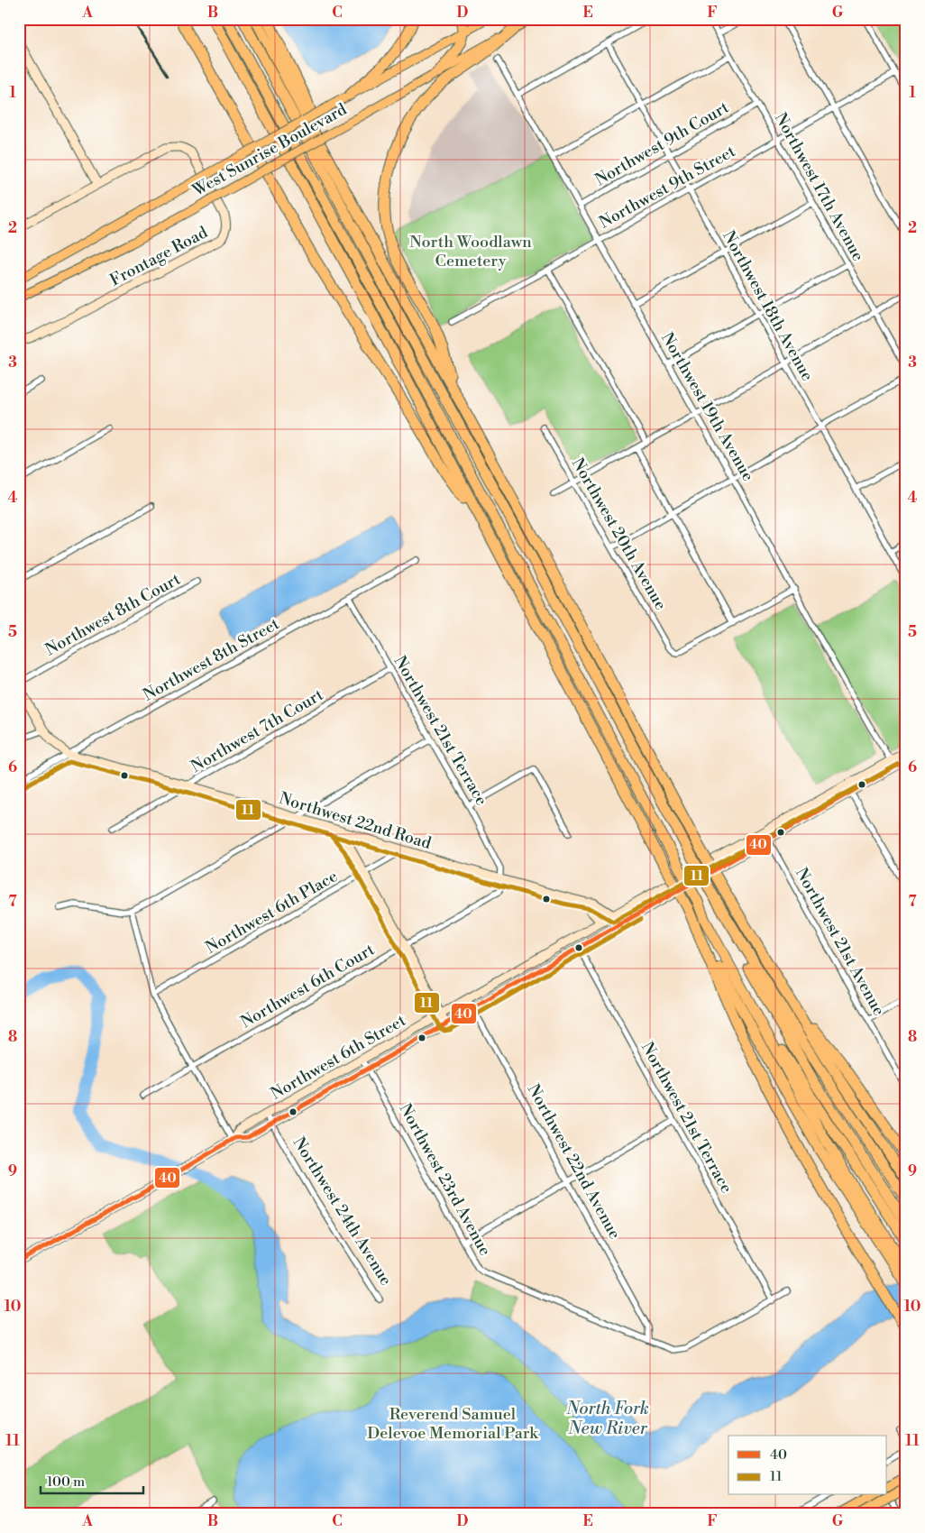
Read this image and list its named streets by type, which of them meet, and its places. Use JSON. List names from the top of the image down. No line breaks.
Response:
{"streets":{"main road":["West Sunrise Boulevard"],"street":["Northwest 9th Court","Northwest 9th Street","Northwest 17th Avenue","Frontage Road","Northwest 18th Avenue","Northwest 19th Avenue","Northwest 20th Avenue","Northwest 8th Court","Northwest 8th Street","Northwest 7th Court","Northwest 21st Terrace","Northwest 22nd Road","Northwest 6th Place","Northwest 21st Avenue","Northwest 6th Court","Northwest 6th Street","Northwest 22nd Avenue","Northwest 23rd Avenue","Northwest 24th Avenue"]},"crossings":[["Northwest 9th Court","Northwest 17th Avenue"],["Northwest 9th Court","Northwest 18th Avenue"],["Northwest 9th Court","Northwest 19th Avenue"],["Northwest 9th Street","Northwest 17th Avenue"],["Northwest 9th Street","Northwest 18th Avenue"],["Northwest 9th Street","Northwest 19th Avenue"],["Northwest 19th Avenue","Northwest 6th Street"],["Northwest 8th Street","Northwest 21st Terrace"],["Northwest 8th Street","Northwest 22nd Road"],["Northwest 7th Court","Northwest 21st Terrace"],["Northwest 7th Court","Northwest 22nd Road"],["Northwest 21st Terrace","Northwest 22nd Road"],["Northwest 21st Terrace","Northwest 6th Court"],["Northwest 21st Terrace","Northwest 6th Street"],["Northwest 21st Terrace","Northwest 23rd Avenue"],["Northwest 22nd Road","Northwest 6th Place"],["Northwest 22nd Road","Northwest 6th Court"],["Northwest 22nd Road","Northwest 6th Street"],["Northwest 21st Avenue","Northwest 6th Street"],["Northwest 6th Street","Northwest 22nd Avenue"],["Northwest 6th Street","Northwest 23rd Avenue"],["Northwest 6th Street","Northwest 24th Avenue"],["Northwest 22nd Avenue","Northwest 23rd Avenue"]],"water":["North Fork New River"],"parks":["North Woodlawn Cemetery","Reverend Samuel Delevoe Memorial Park"],"lines":["transit line 40","transit line 11"],"legend":["40","11"],"scale_bar":"100 m","grid":{"columns":["A","B","C","D","E","F","G"],"rows":["1","2","3","4","5","6","7","8","9","10","11"]}}
